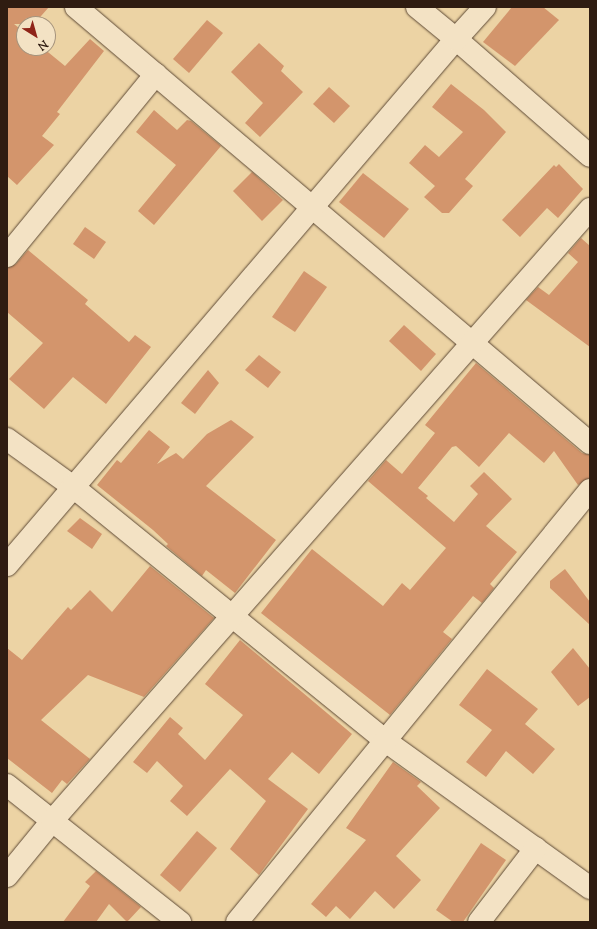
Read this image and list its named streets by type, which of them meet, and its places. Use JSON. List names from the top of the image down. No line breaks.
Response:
{"north":"bottom right"}
